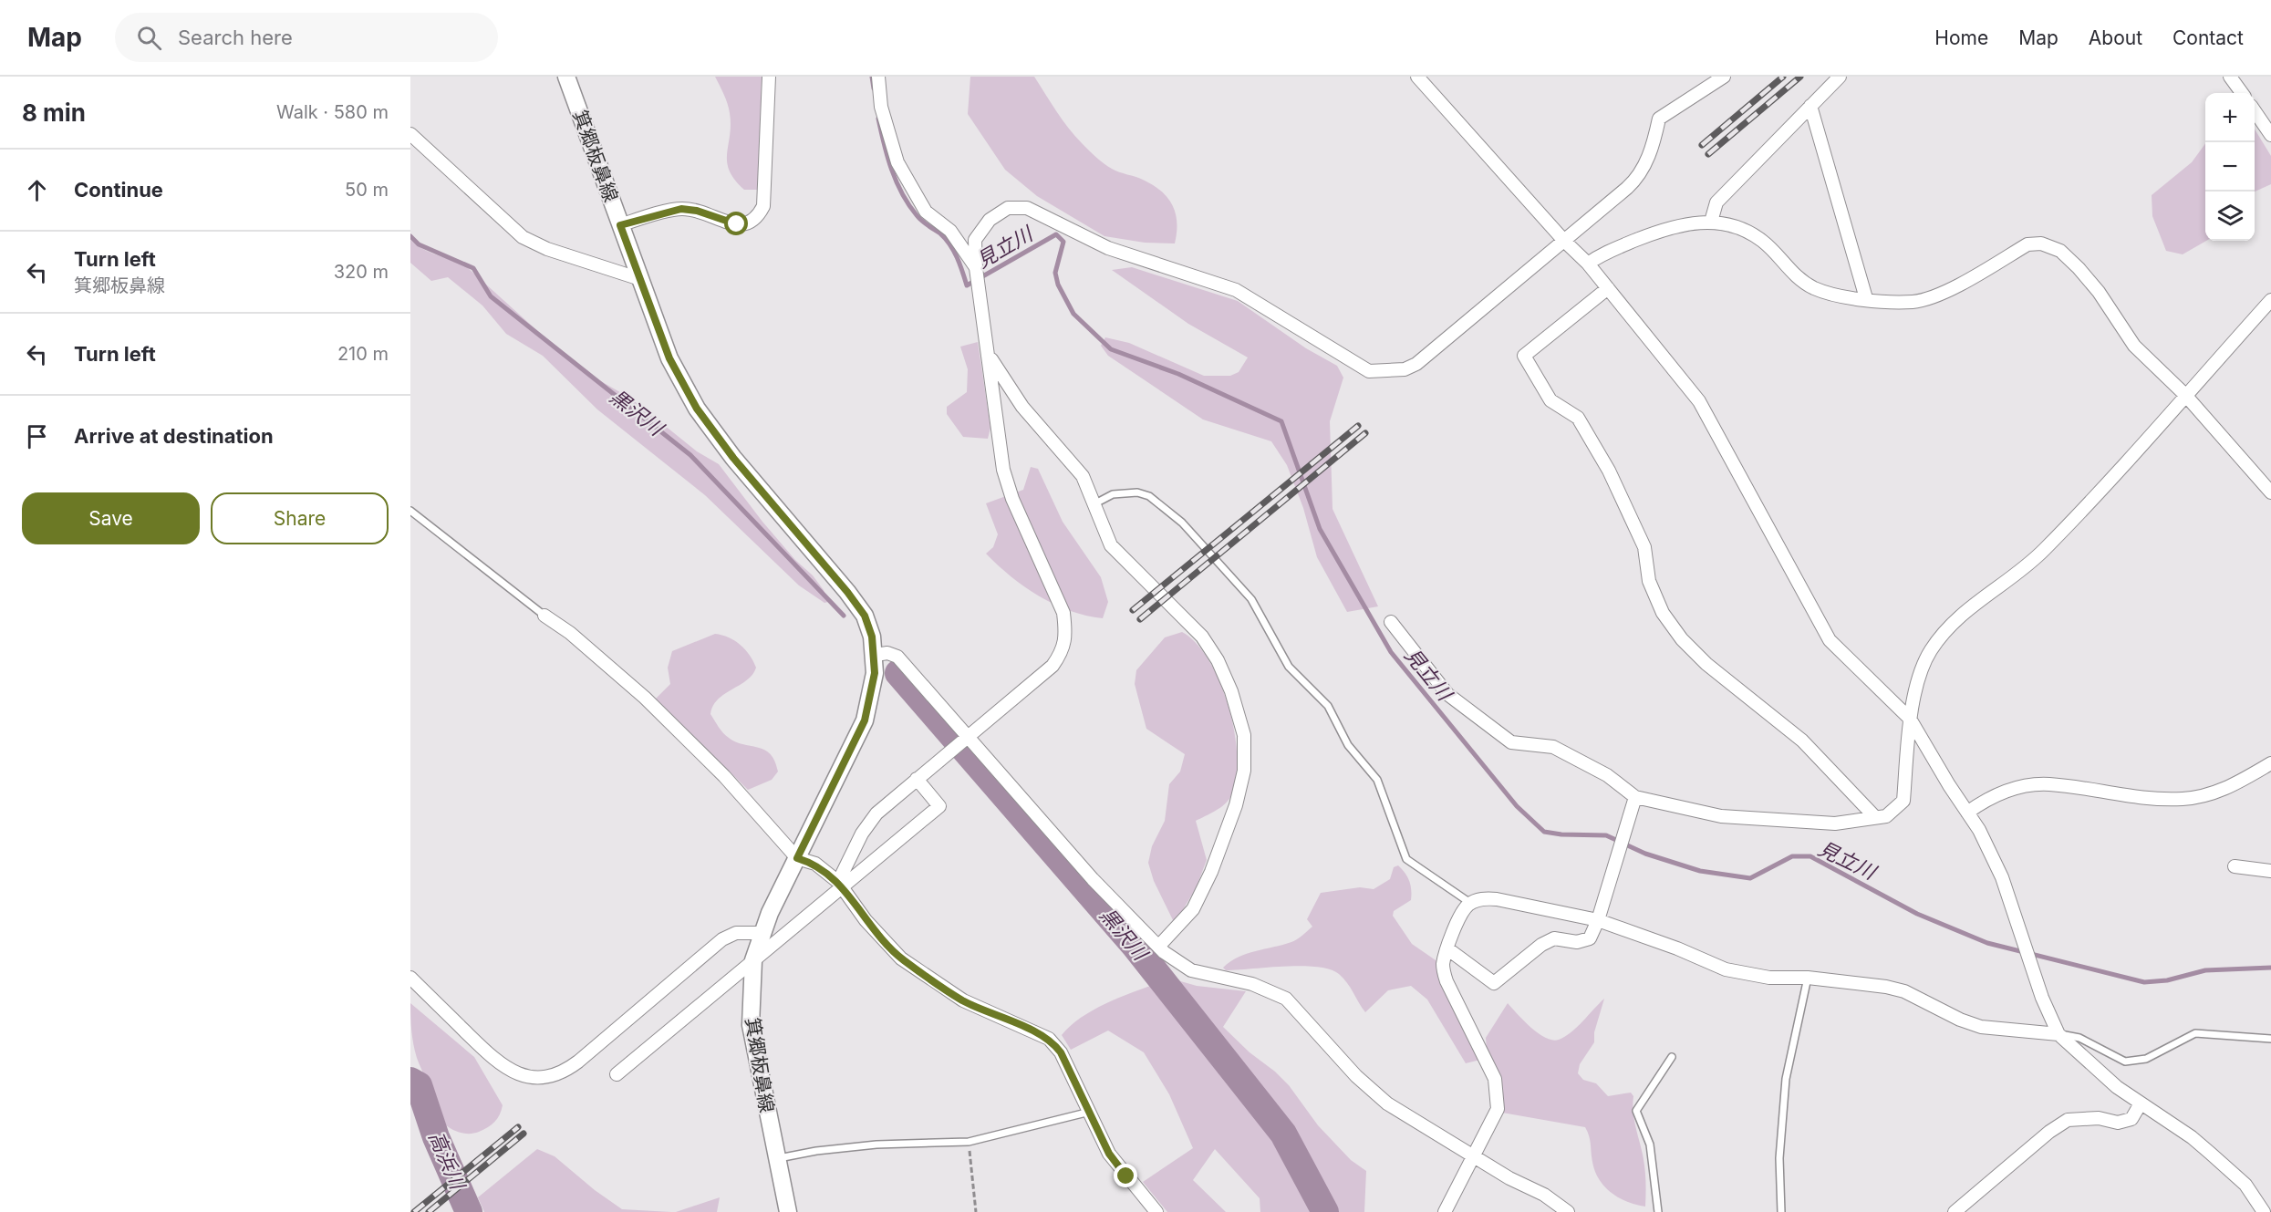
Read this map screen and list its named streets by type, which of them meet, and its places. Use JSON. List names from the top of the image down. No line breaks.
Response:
{"streets":{"main road":["箕郷板鼻線"]},"water":["見立川","黒沢川","高浜川"],"page":{"header":"Map","search":"Search here","nav":["Home","Map","About","Contact"],"heading":["8 min","Walk · 580 m"],"map_buttons":["+","−"],"list":[["Continue","50 m"],["Turn left","箕郷板鼻線","320 m"],["Turn left","210 m"],"Arrive at destination"],"buttons":["Save","Share"]}}
